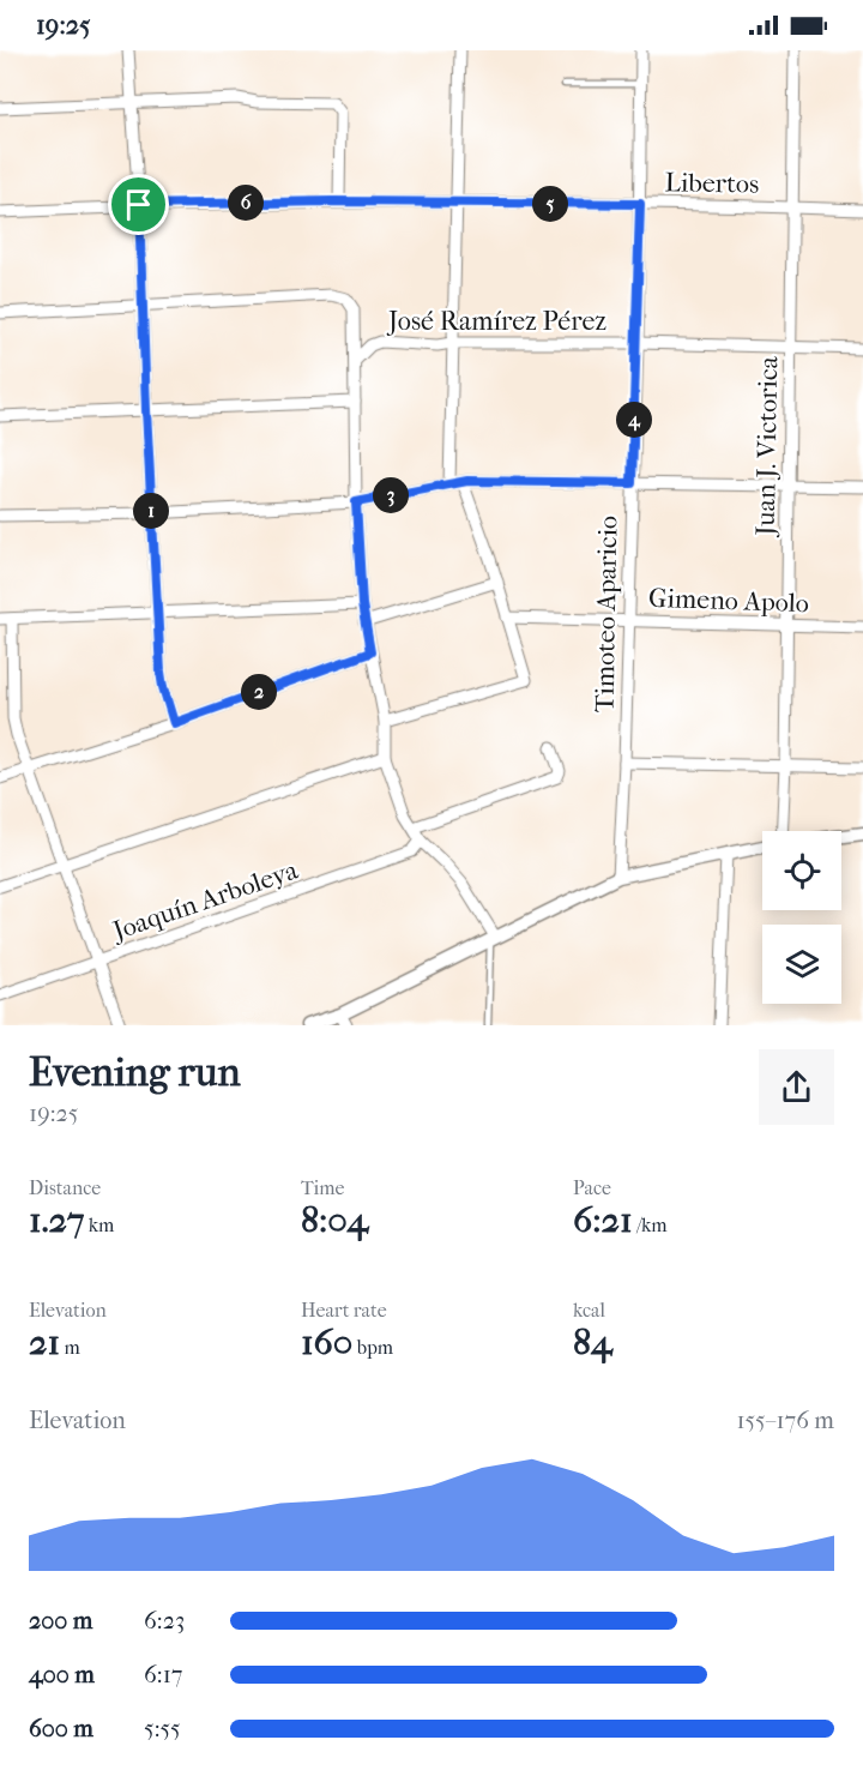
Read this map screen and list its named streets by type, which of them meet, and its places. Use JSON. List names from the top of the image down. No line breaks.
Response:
{"streets":{"street":["Libertos","José Ramírez Pérez","Juan J. Victorica","Gimeno Apolo","Timoteo Aparicio","Joaquín Arboleya"]},"crossings":[["Libertos","Juan J. Victorica"],["Libertos","Timoteo Aparicio"],["José Ramírez Pérez","Juan J. Victorica"],["José Ramírez Pérez","Timoteo Aparicio"],["Juan J. Victorica","Gimeno Apolo"],["Gimeno Apolo","Timoteo Aparicio"]],"page":{"status":"19:25","pins":["6","5","4","3","1","2"],"heading":["Evening run","19:25"],"stats":[["Distance","1.27 km"],["Time","8:04"],["Pace","6:21 /km"],["Elevation","21 m"],["Heart rate","160 bpm"],["kcal","84"]],"chart":["Elevation","155–176 m"],"list":[{"name":"200 m","note":"6:23"},{"name":"400 m","note":"6:17"},{"name":"600 m","note":"5:55"}]}}
